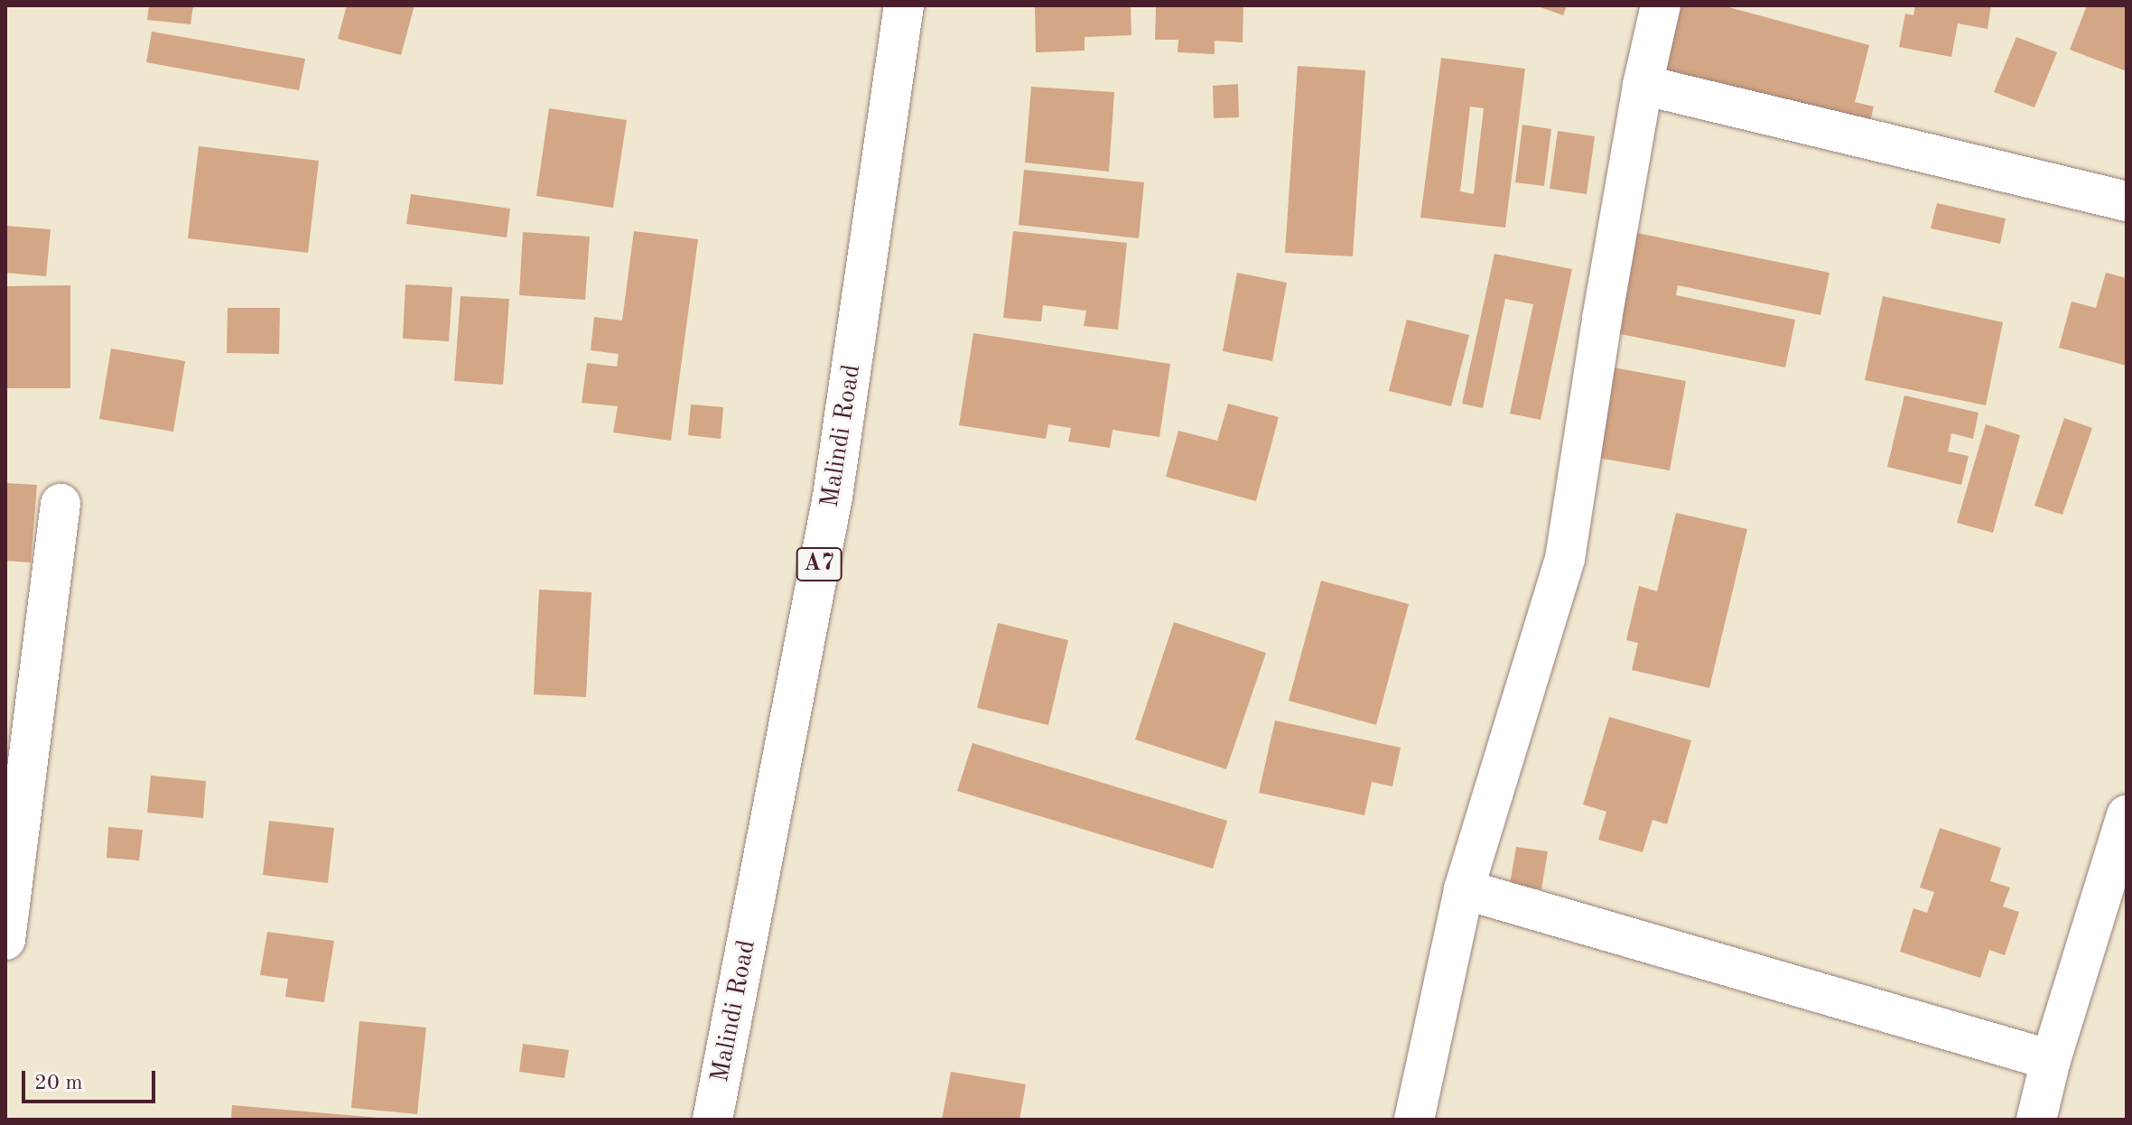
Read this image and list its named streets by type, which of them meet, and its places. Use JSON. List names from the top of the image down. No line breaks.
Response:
{"streets":{"main road":["Malindi Road","A7"]},"scale_bar":"20 m"}
